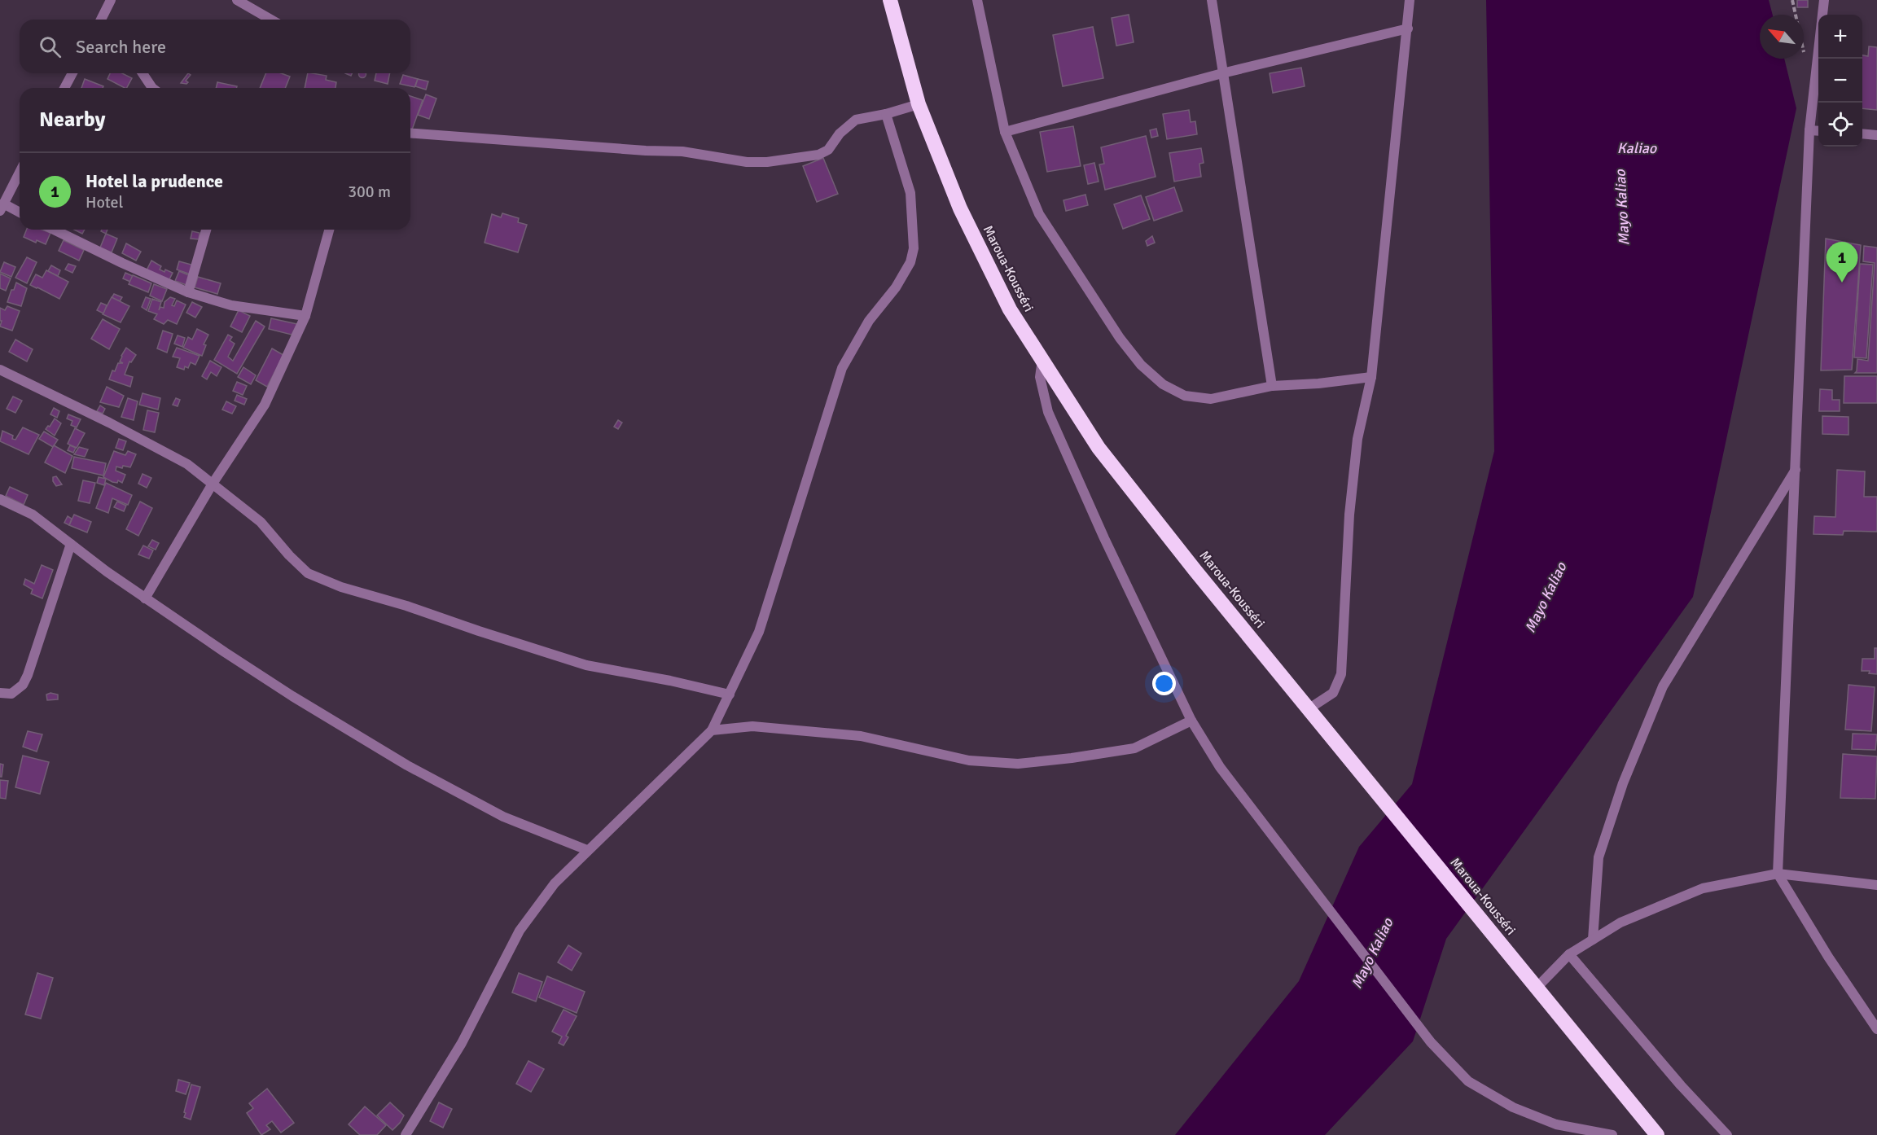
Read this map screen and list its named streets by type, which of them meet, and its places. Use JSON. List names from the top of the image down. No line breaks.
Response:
{"streets":{"highway":["Maroua-Kousséri"]},"water":["Kaliao","Mayo Kaliao"],"north":"top left","page":{"map_buttons":["+","−"],"search":"Search here","heading":"Nearby","list":[{"mark":"1","name":"Hotel la prudence","note":"Hotel","value":"300 m"}],"pins":"1"}}
